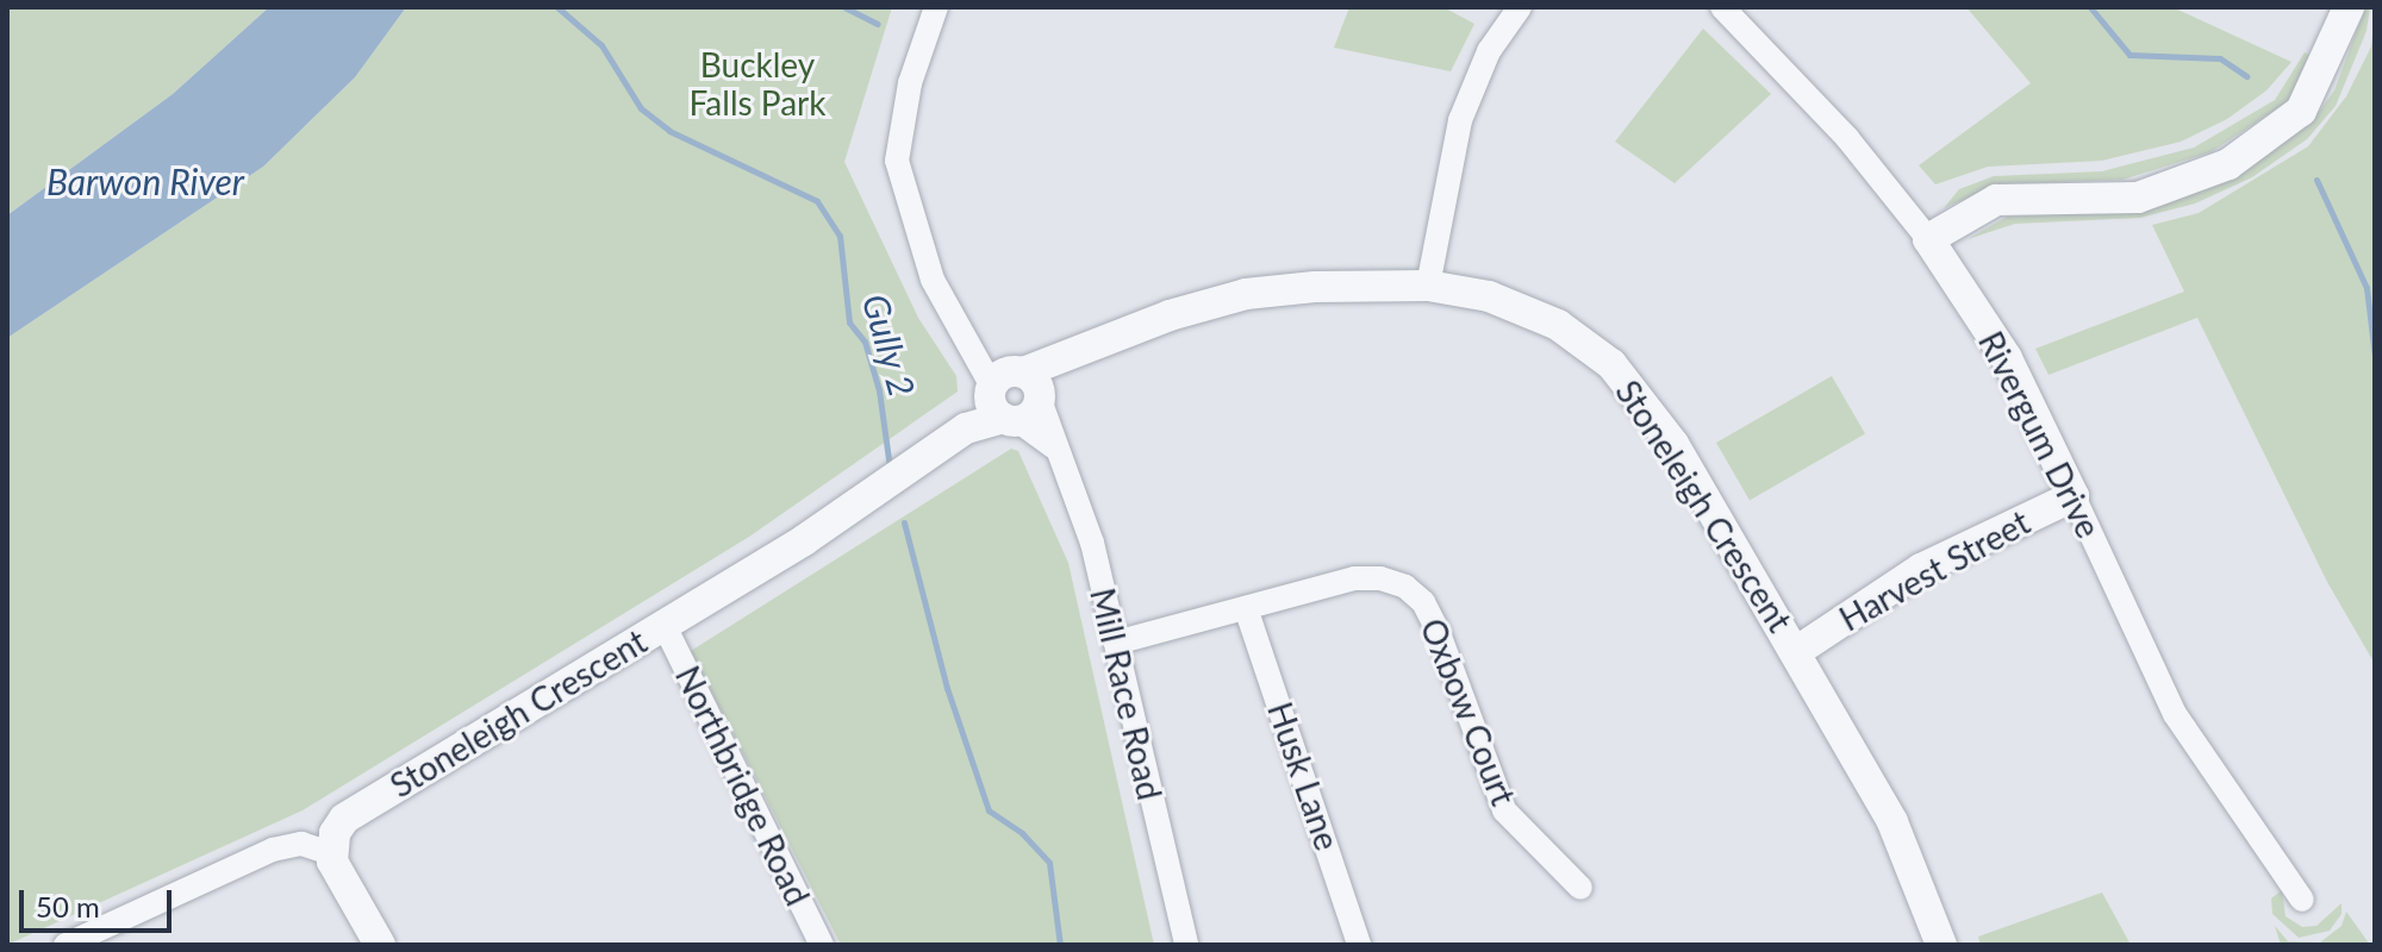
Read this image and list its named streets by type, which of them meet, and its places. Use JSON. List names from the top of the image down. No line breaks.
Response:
{"streets":{"street":["Rivergum Drive","Stoneleigh Crescent","Harvest Street","Mill Race Road","Oxbow Court","Husk Lane","Northbridge Road"]},"crossings":[["Rivergum Drive","Harvest Street"],["Stoneleigh Crescent","Harvest Street"],["Stoneleigh Crescent","Mill Race Road"],["Stoneleigh Crescent","Northbridge Road"],["Mill Race Road","Oxbow Court"],["Oxbow Court","Husk Lane"]],"water":["Barwon River","Gully 2"],"parks":["Buckley Falls Park"],"scale_bar":"50 m"}
